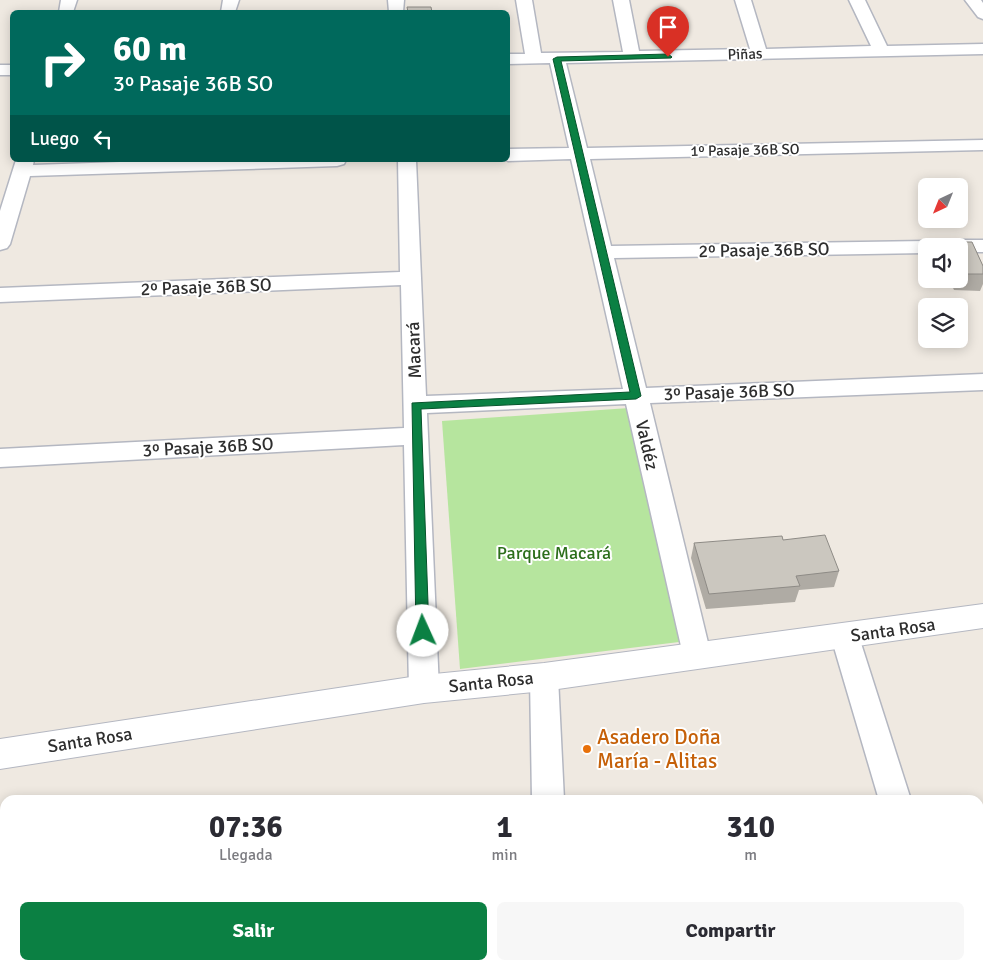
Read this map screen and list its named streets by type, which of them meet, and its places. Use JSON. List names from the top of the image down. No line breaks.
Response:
{"streets":{"street":["Piñas","1º Pasaje 36B SO","2º Pasaje 36B SO","Macará","3º Pasaje 36B SO","Valdéz","Santa Rosa"]},"crossings":[["Piñas","Valdéz"],["1º Pasaje 36B SO","Valdéz"],["2º Pasaje 36B SO","Macará"],["2º Pasaje 36B SO","Valdéz"],["Macará","3º Pasaje 36B SO"],["Macará","Santa Rosa"],["3º Pasaje 36B SO","Valdéz"],["Valdéz","Santa Rosa"]],"parks":["Parque Macará"],"places":["Asadero Doña María - Alitas"],"north":"bottom left","page":{"turn":["60 m","3º Pasaje 36B SO"],"then":"Luego","eta":["07:36","Llegada","1","min","310","m"],"buttons":["Salir","Compartir"]}}
